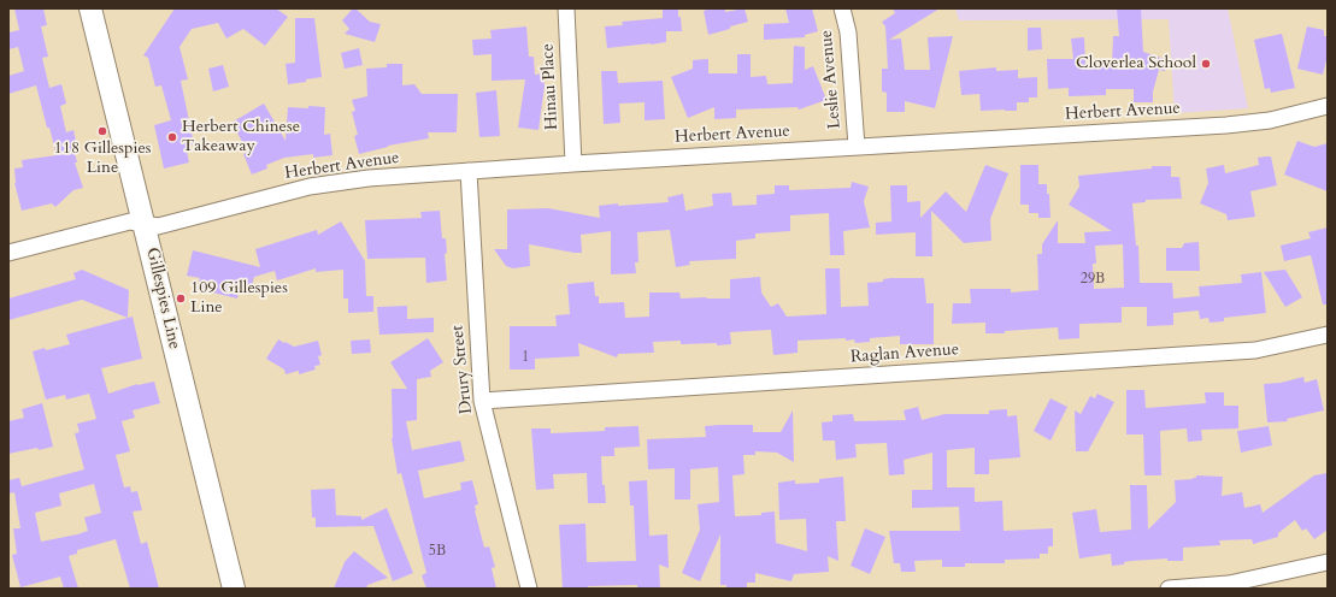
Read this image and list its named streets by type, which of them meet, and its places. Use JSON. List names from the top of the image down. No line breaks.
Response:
{"streets":{"street":["Leslie Avenue","Hinau Place","Herbert Avenue","Gillespies Line","Raglan Avenue","Drury Street"]},"crossings":[["Leslie Avenue","Herbert Avenue"],["Hinau Place","Herbert Avenue"],["Herbert Avenue","Gillespies Line"],["Herbert Avenue","Drury Street"],["Raglan Avenue","Drury Street"]],"places":["Cloverlea School","118 Gillespies Line","Herbert Chinese Takeaway","109 Gillespies Line"],"house_numbers":["29B","1","5B"]}
